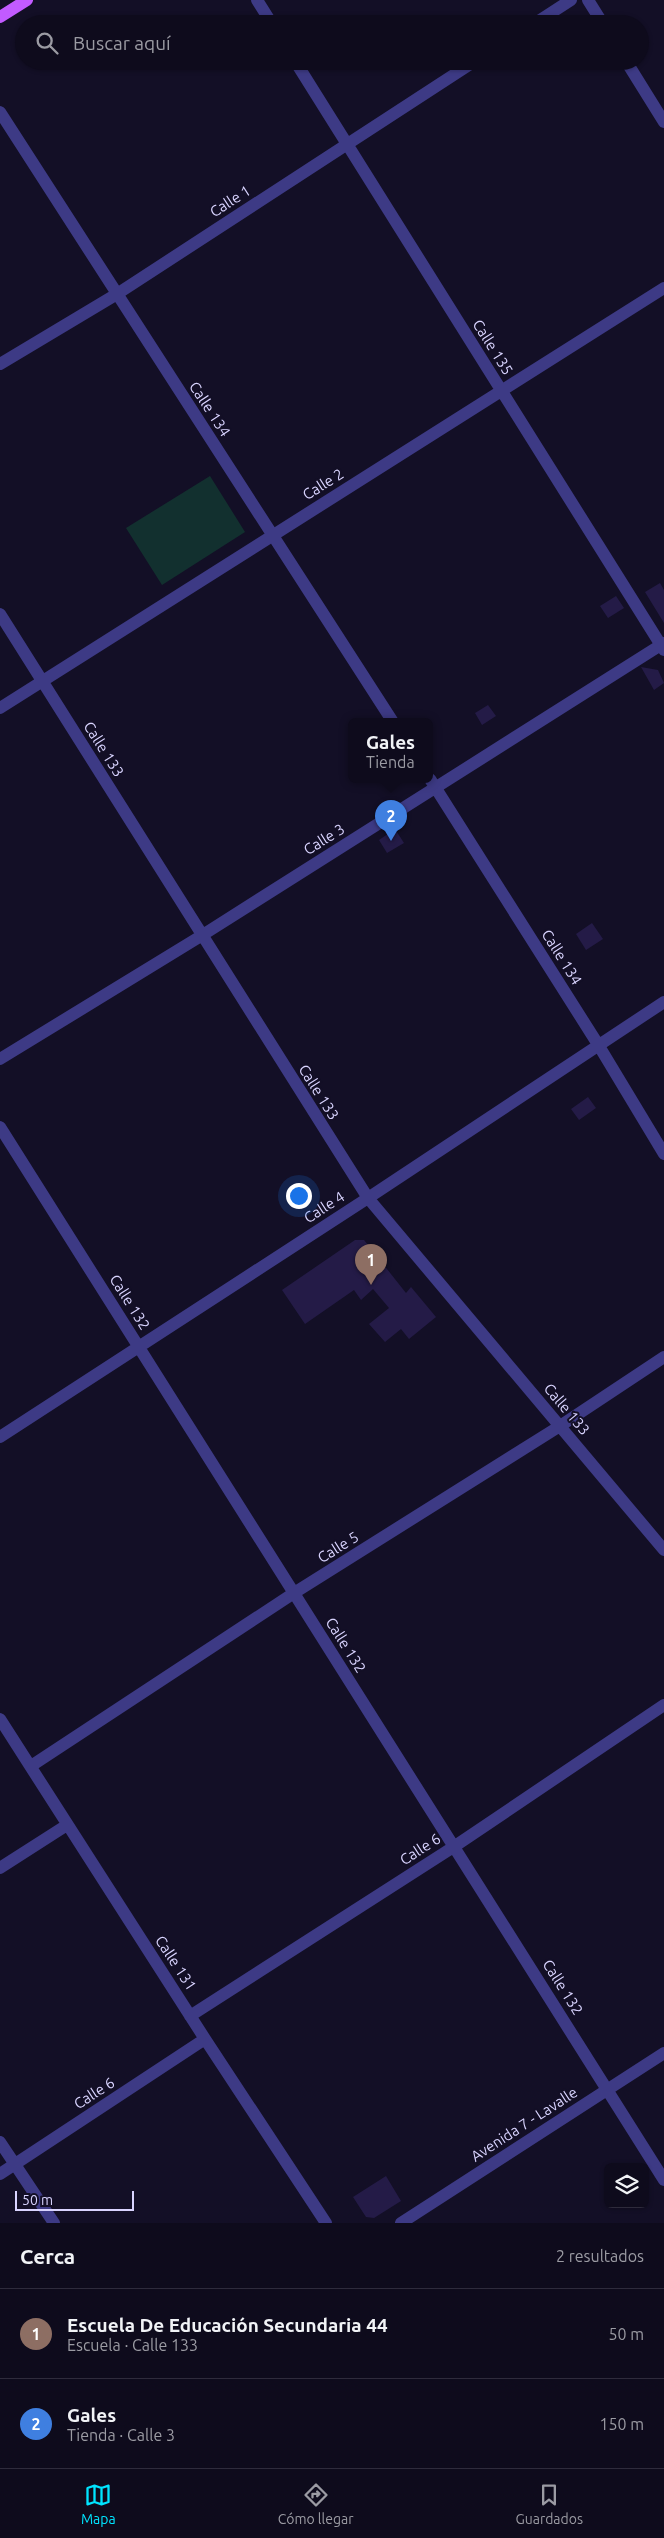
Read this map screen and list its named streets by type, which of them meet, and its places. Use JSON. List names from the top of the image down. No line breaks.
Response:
{"streets":{"street":["Calle 1","Calle 135","Calle 134","Calle 2","Calle 133","Calle 3","Calle 4","Calle 132","Calle 5","Calle 6","Calle 131","Avenida 7 - Lavalle"]},"crossings":[["Calle 1","Calle 135"],["Calle 1","Calle 134"],["Calle 135","Calle 2"],["Calle 135","Calle 3"],["Calle 134","Calle 2"],["Calle 134","Calle 3"],["Calle 134","Calle 4"],["Calle 2","Calle 133"],["Calle 133","Calle 3"],["Calle 133","Calle 4"],["Calle 133","Calle 5"],["Calle 4","Calle 132"],["Calle 132","Calle 5"],["Calle 132","Calle 6"],["Calle 132","Avenida 7 - Lavalle"],["Calle 5","Calle 131"],["Calle 6","Calle 131"]],"scale_bar":"50 m","page":{"search":"Buscar aquí","popup":["Gales","Tienda"],"pins":["2","1"],"scale":"50 m","heading":["Cerca","2 resultados"],"list":[{"mark":"1","name":"Escuela De Educación Secundaria 44","note":"Escuela · Calle 133","value":"50 m"},{"mark":"2","name":"Gales","note":"Tienda · Calle 3","value":"150 m"}],"nav":["Mapa","Cómo llegar","Guardados"]}}
